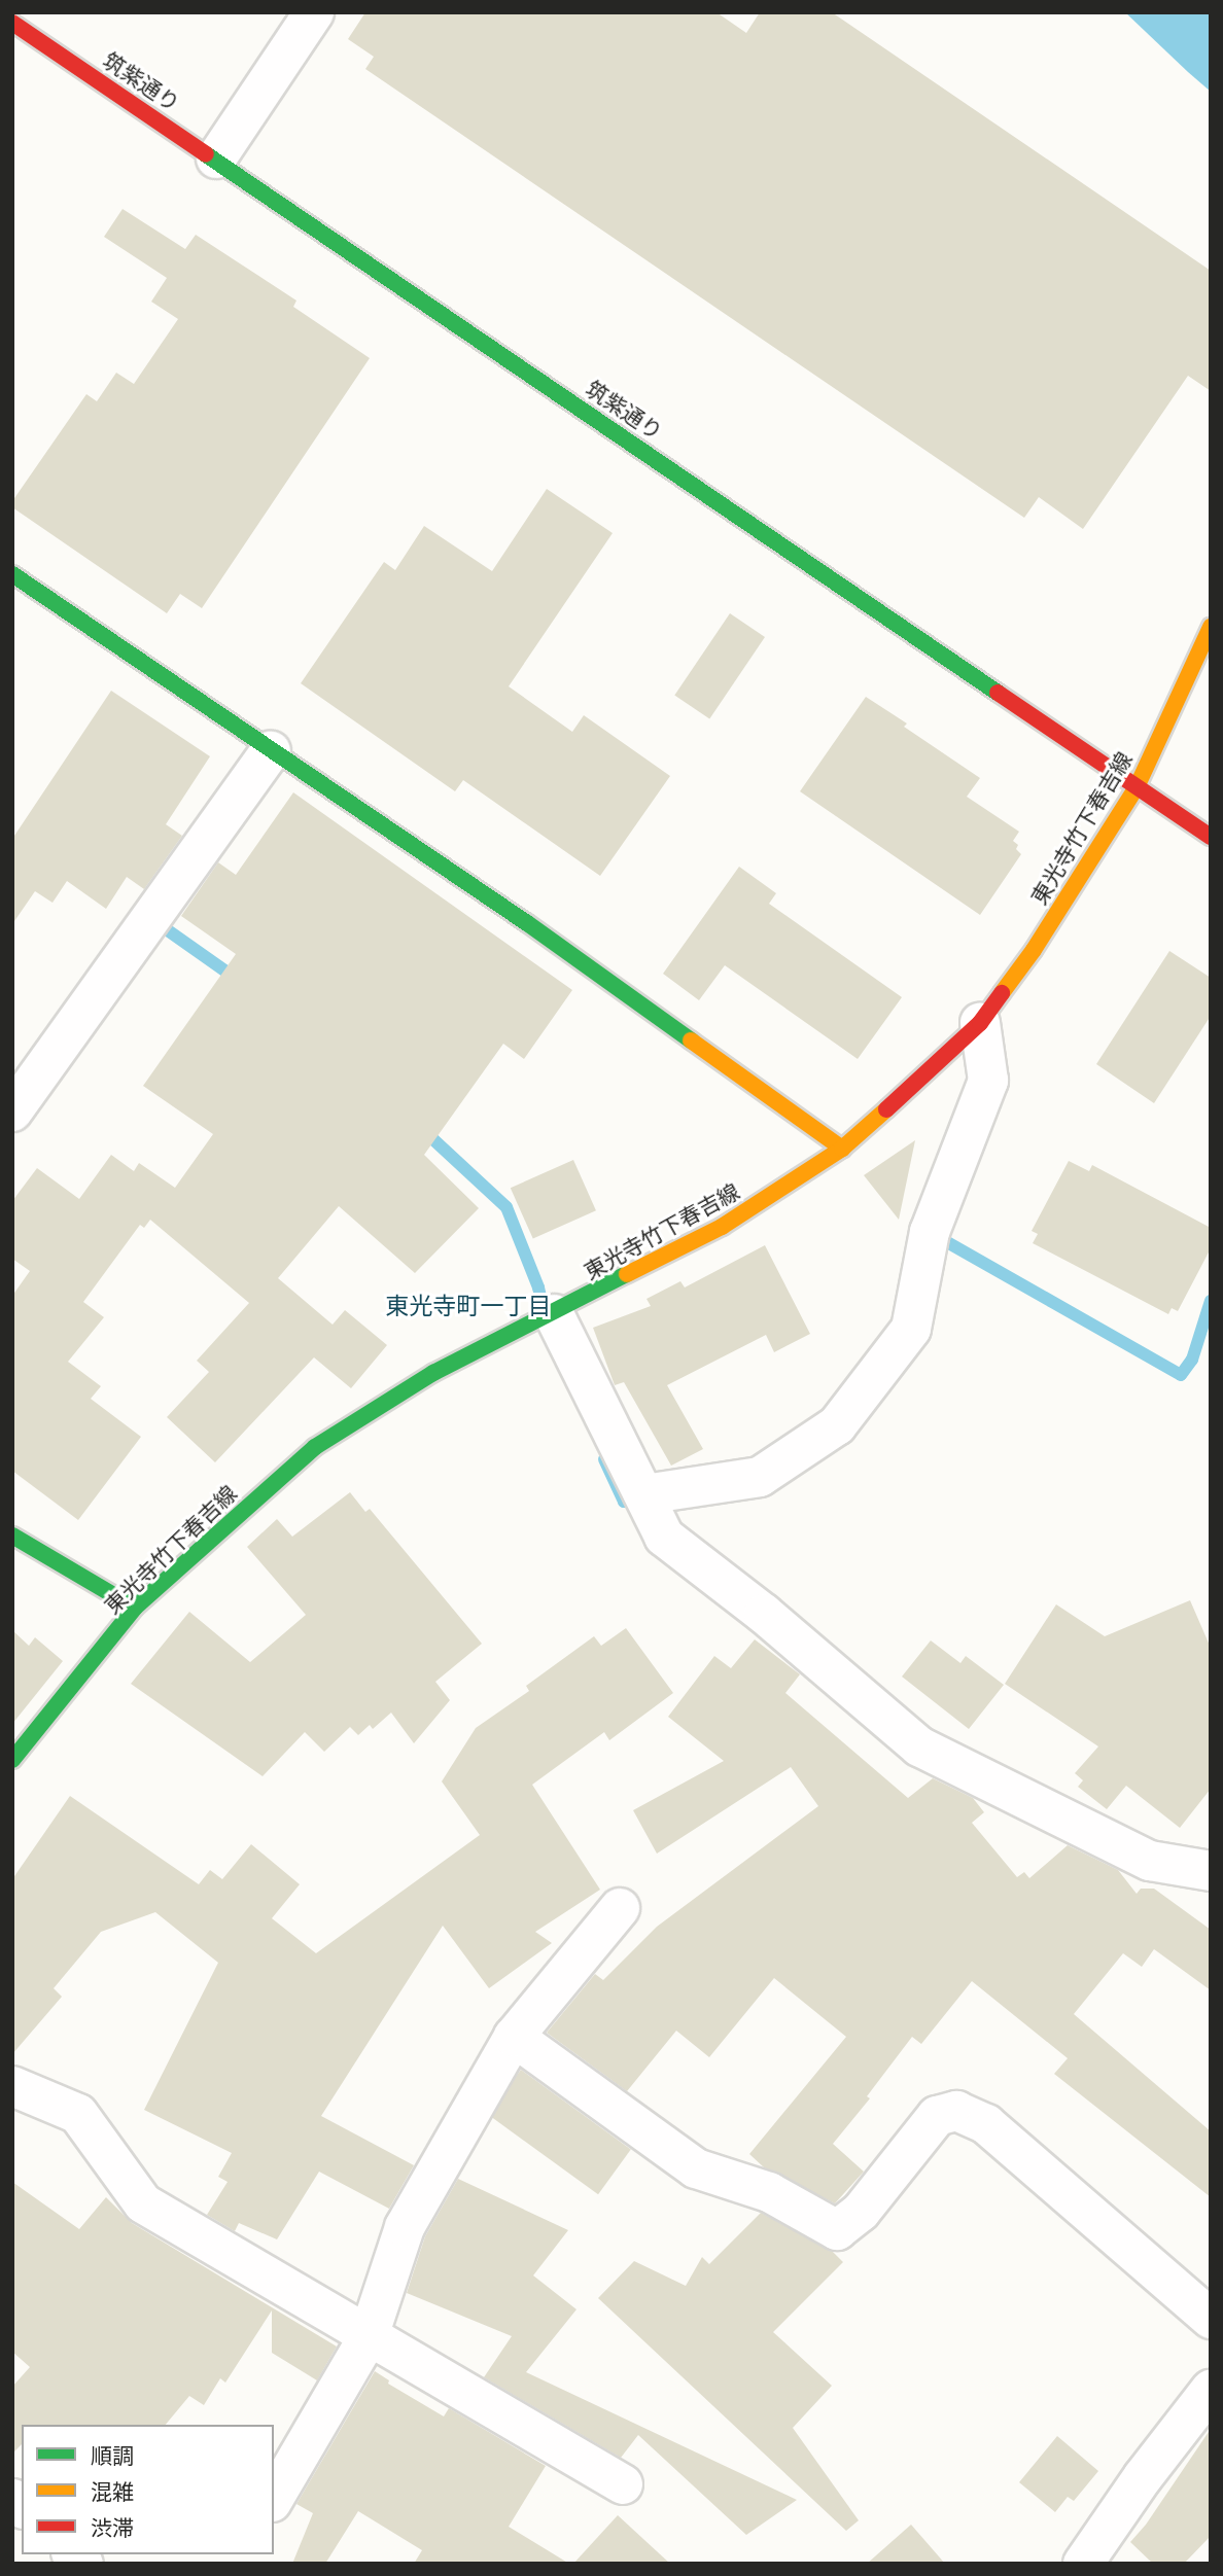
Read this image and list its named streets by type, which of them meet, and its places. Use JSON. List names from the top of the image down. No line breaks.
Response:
{"streets":{"street":["筑紫通り","東光寺竹下春吉線"]},"crossings":[["筑紫通り","東光寺竹下春吉線"]],"districts":["東光寺町一丁目"],"legend":["順調","混雑","渋滞"]}
